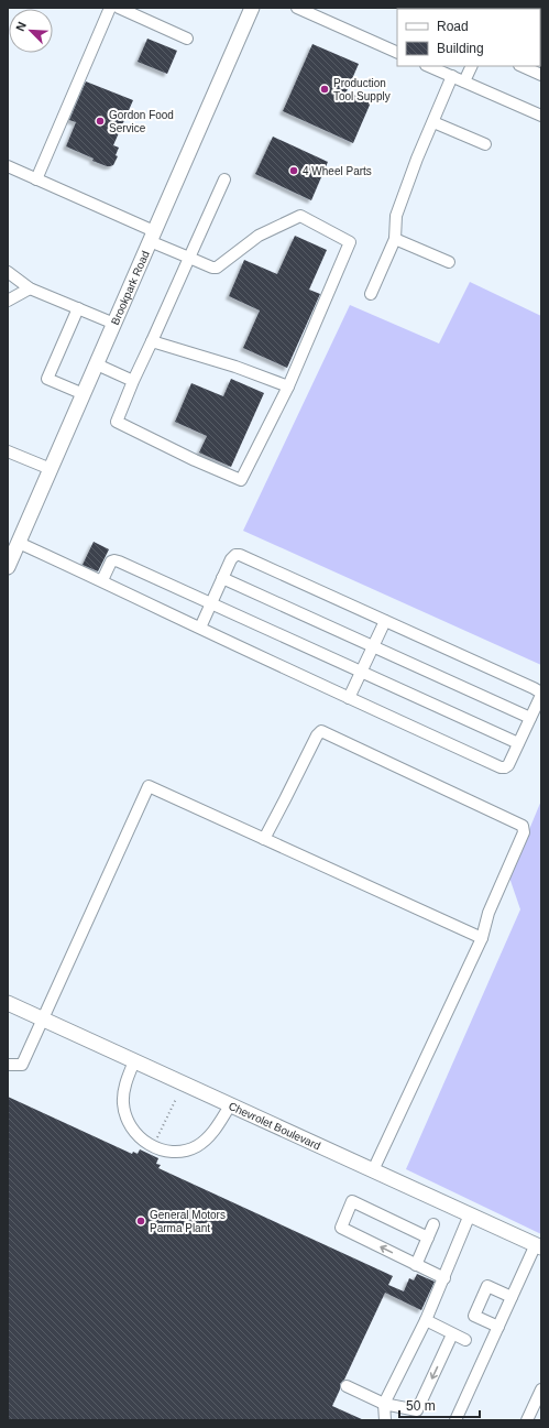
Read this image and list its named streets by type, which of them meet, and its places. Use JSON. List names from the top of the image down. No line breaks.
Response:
{"streets":{"main road":["Brookpark Road","Chevrolet Boulevard"]},"places":["Production Tool Supply","Gordon Food Service","4 Wheel Parts","General Motors Parma Plant"],"legend":["Road","Building"],"scale_bar":"50 m","north":"top left"}
